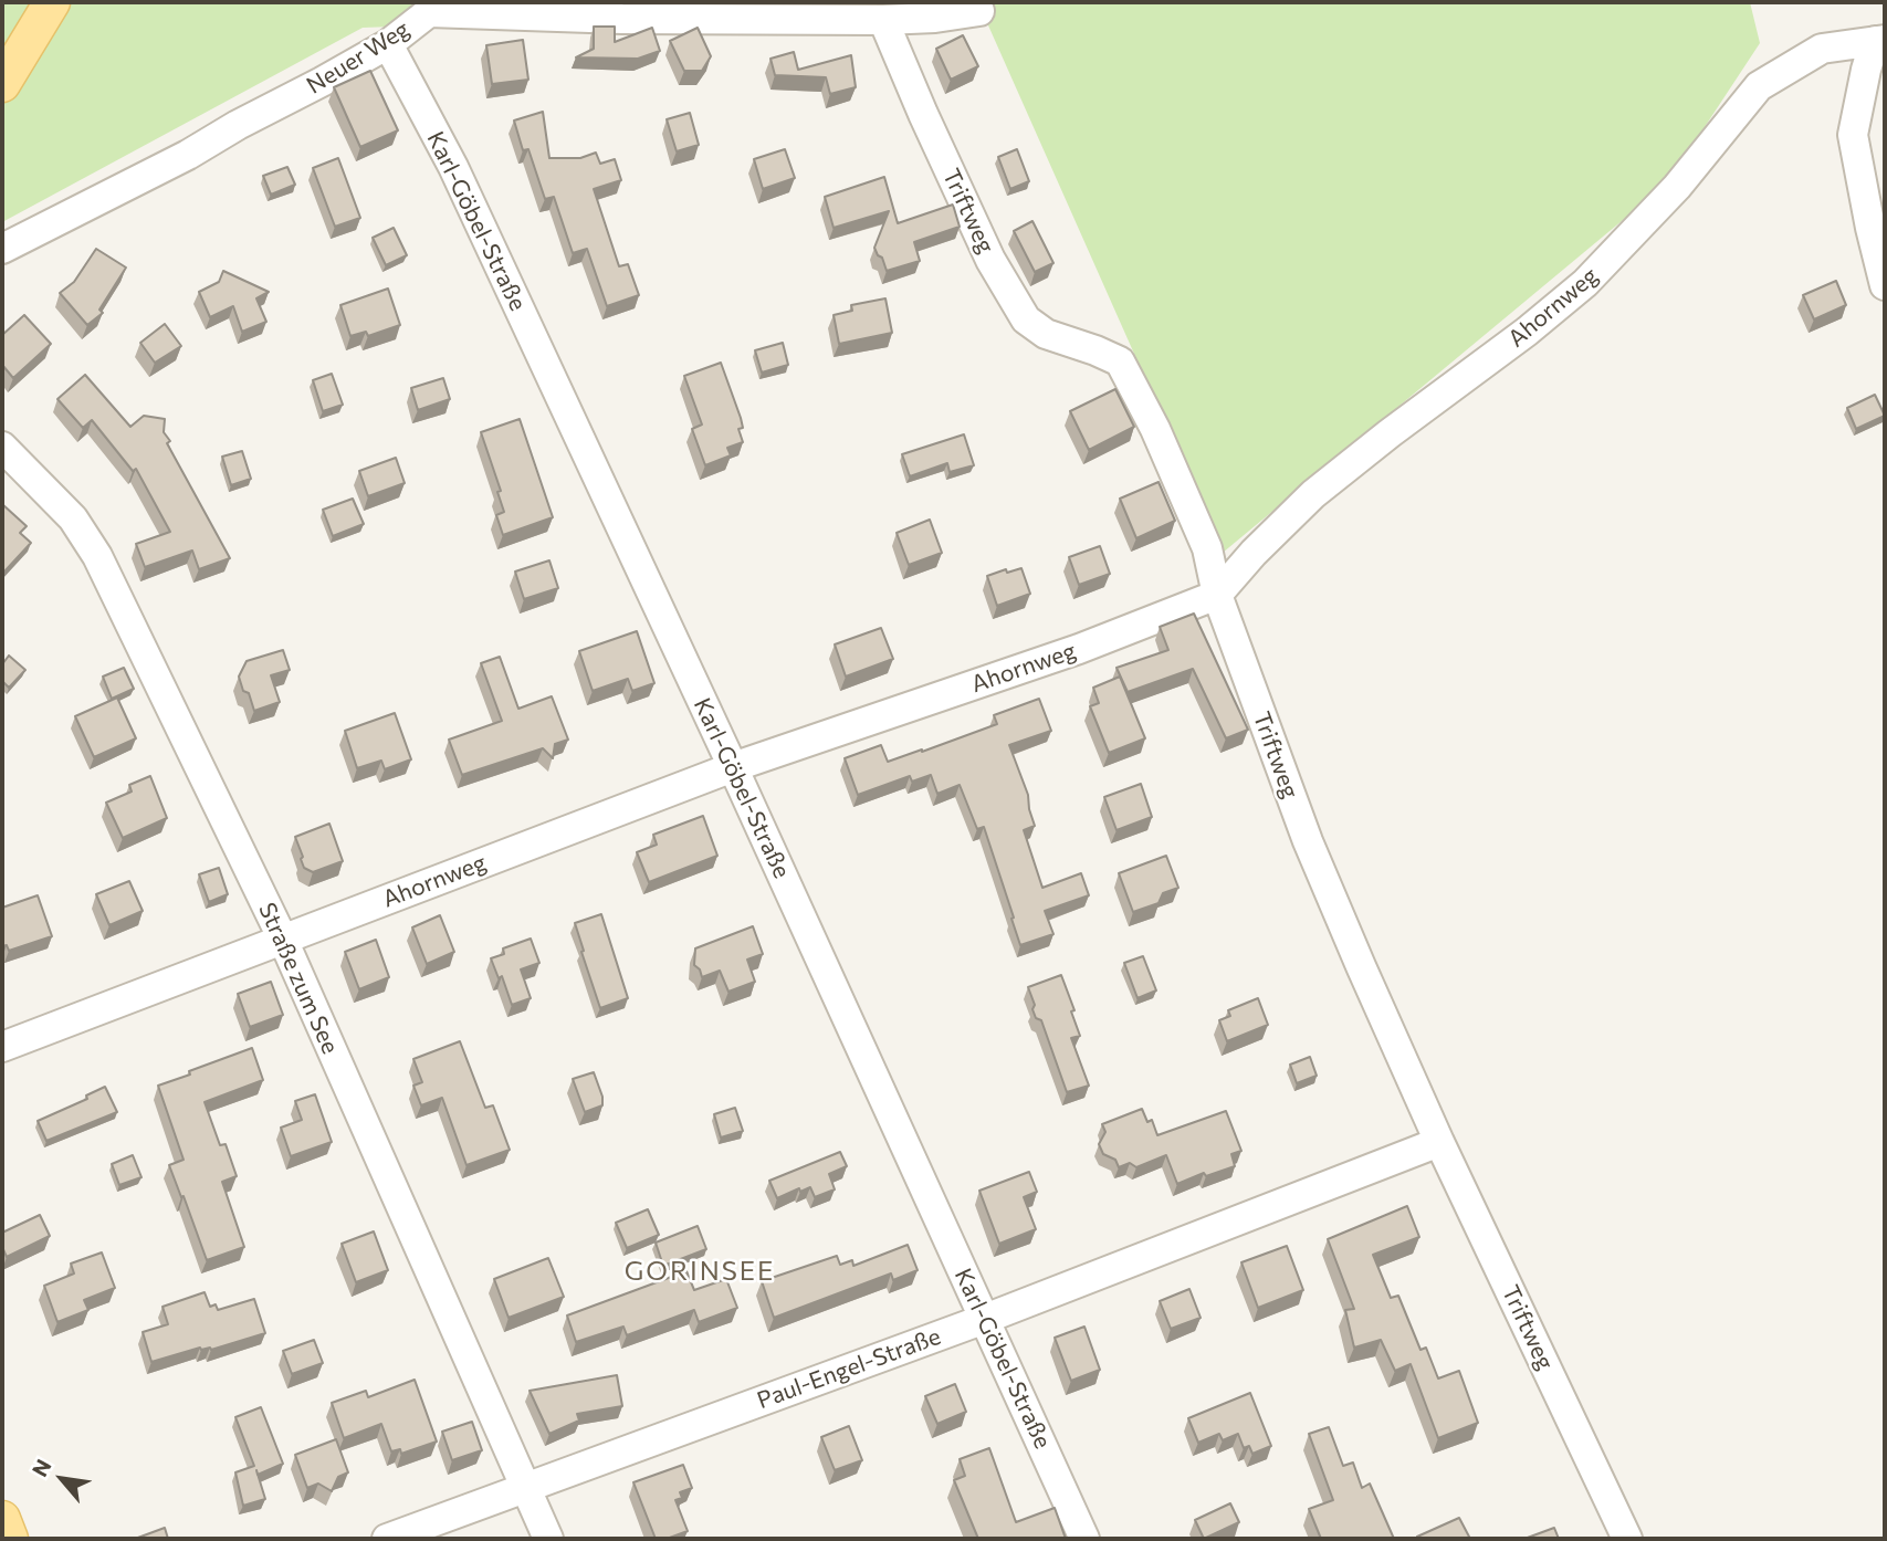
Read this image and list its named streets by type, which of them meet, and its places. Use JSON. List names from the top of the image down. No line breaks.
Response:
{"streets":{"street":["Neuer Weg","Triftweg","Karl-Göbel-Straße","Ahornweg","Straße zum See","Paul-Engel-Straße"]},"crossings":[["Neuer Weg","Triftweg"],["Neuer Weg","Karl-Göbel-Straße"],["Triftweg","Ahornweg"],["Triftweg","Paul-Engel-Straße"],["Karl-Göbel-Straße","Ahornweg"],["Karl-Göbel-Straße","Paul-Engel-Straße"],["Ahornweg","Straße zum See"],["Straße zum See","Paul-Engel-Straße"]],"districts":["GORINSEE"],"north":"top left"}
